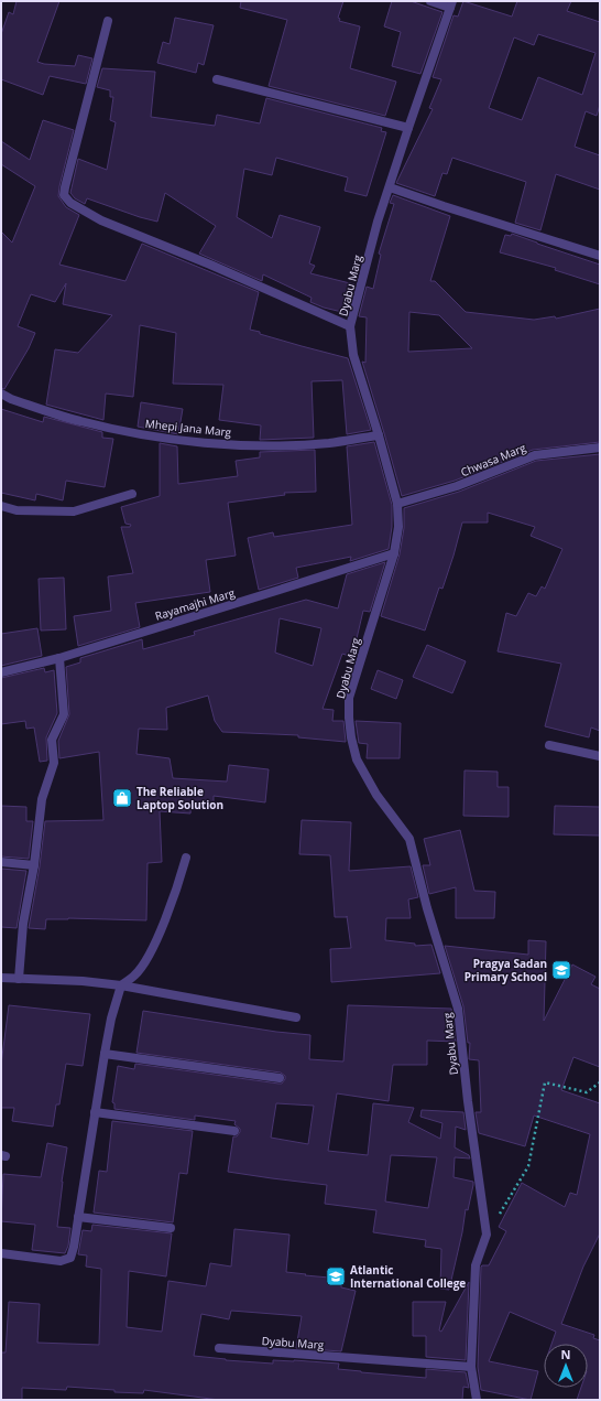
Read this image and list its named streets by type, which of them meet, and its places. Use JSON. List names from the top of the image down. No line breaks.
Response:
{"streets":{"street":["Dyabu Marg","Mhepi Jana Marg","Chwasa Marg","Rayamajhi Marg"]},"crossings":[["Dyabu Marg","Mhepi Jana Marg"],["Dyabu Marg","Chwasa Marg"],["Dyabu Marg","Rayamajhi Marg"]],"places":{"shop":["The Reliable Laptop Solution"],"school or university":["Pragya Sadan Primary School","Atlantic International College"]},"north":"top"}
